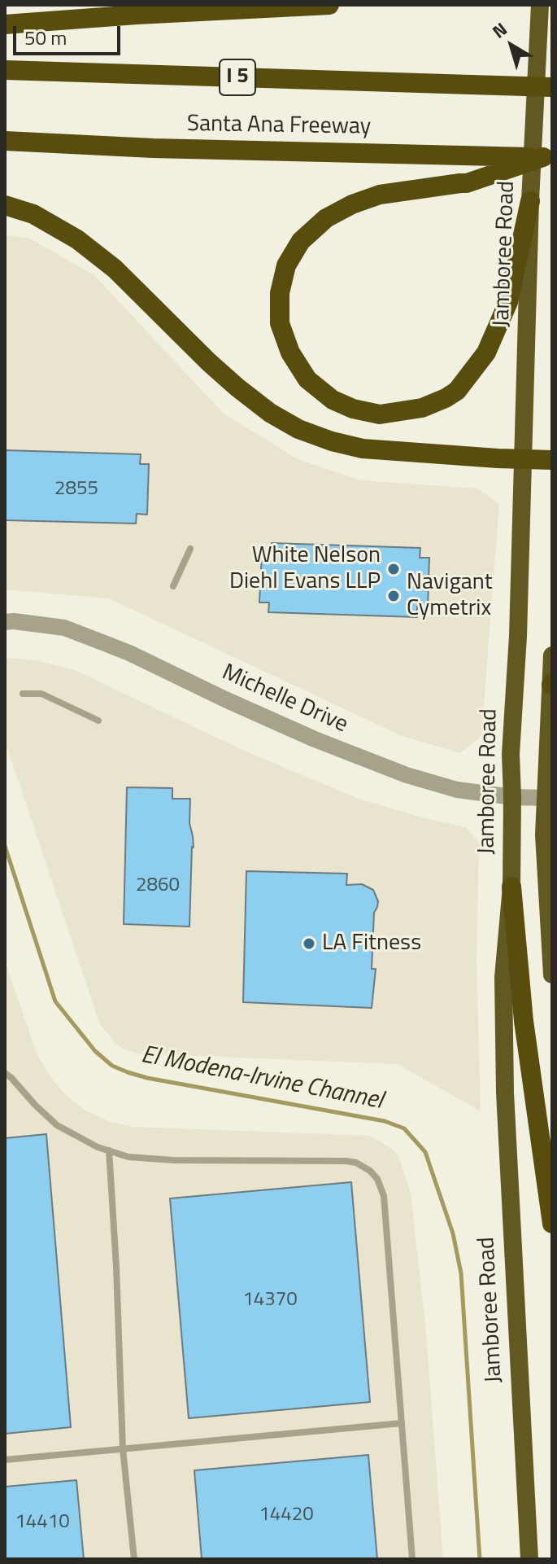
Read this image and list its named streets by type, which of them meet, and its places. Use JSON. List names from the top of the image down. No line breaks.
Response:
{"streets":{"highway":["I 5","Santa Ana Freeway","Jamboree Road"],"street":["Michelle Drive"]},"crossings":[["Jamboree Road","Michelle Drive"]],"water":["El Modena-Irvine Channel"],"places":["White Nelson Diehl Evans LLP","Navigant Cymetrix","LA Fitness"],"house_numbers":["2855","2860","14370","14420","14410"],"scale_bar":"50 m","north":"top left"}
